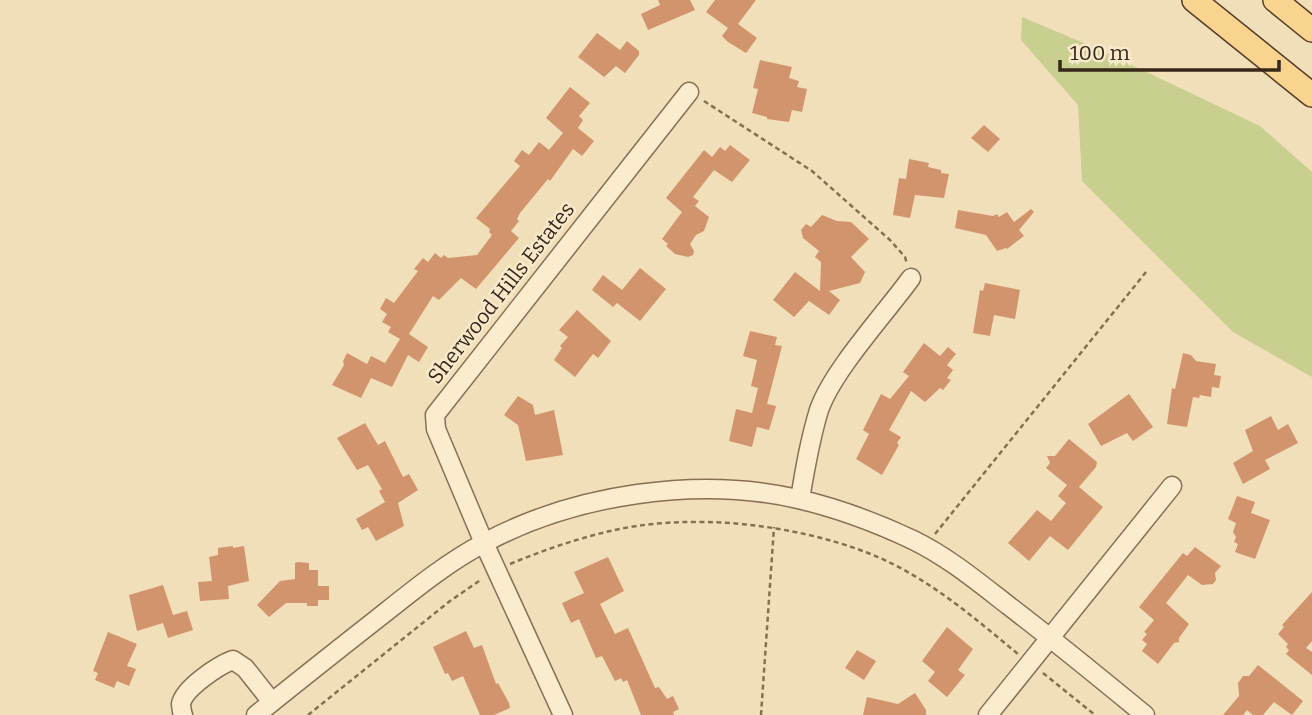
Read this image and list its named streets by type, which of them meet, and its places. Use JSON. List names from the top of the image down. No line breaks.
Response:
{"streets":{"street":["Sherwood Hills Estates"]},"scale_bar":"100 m"}
